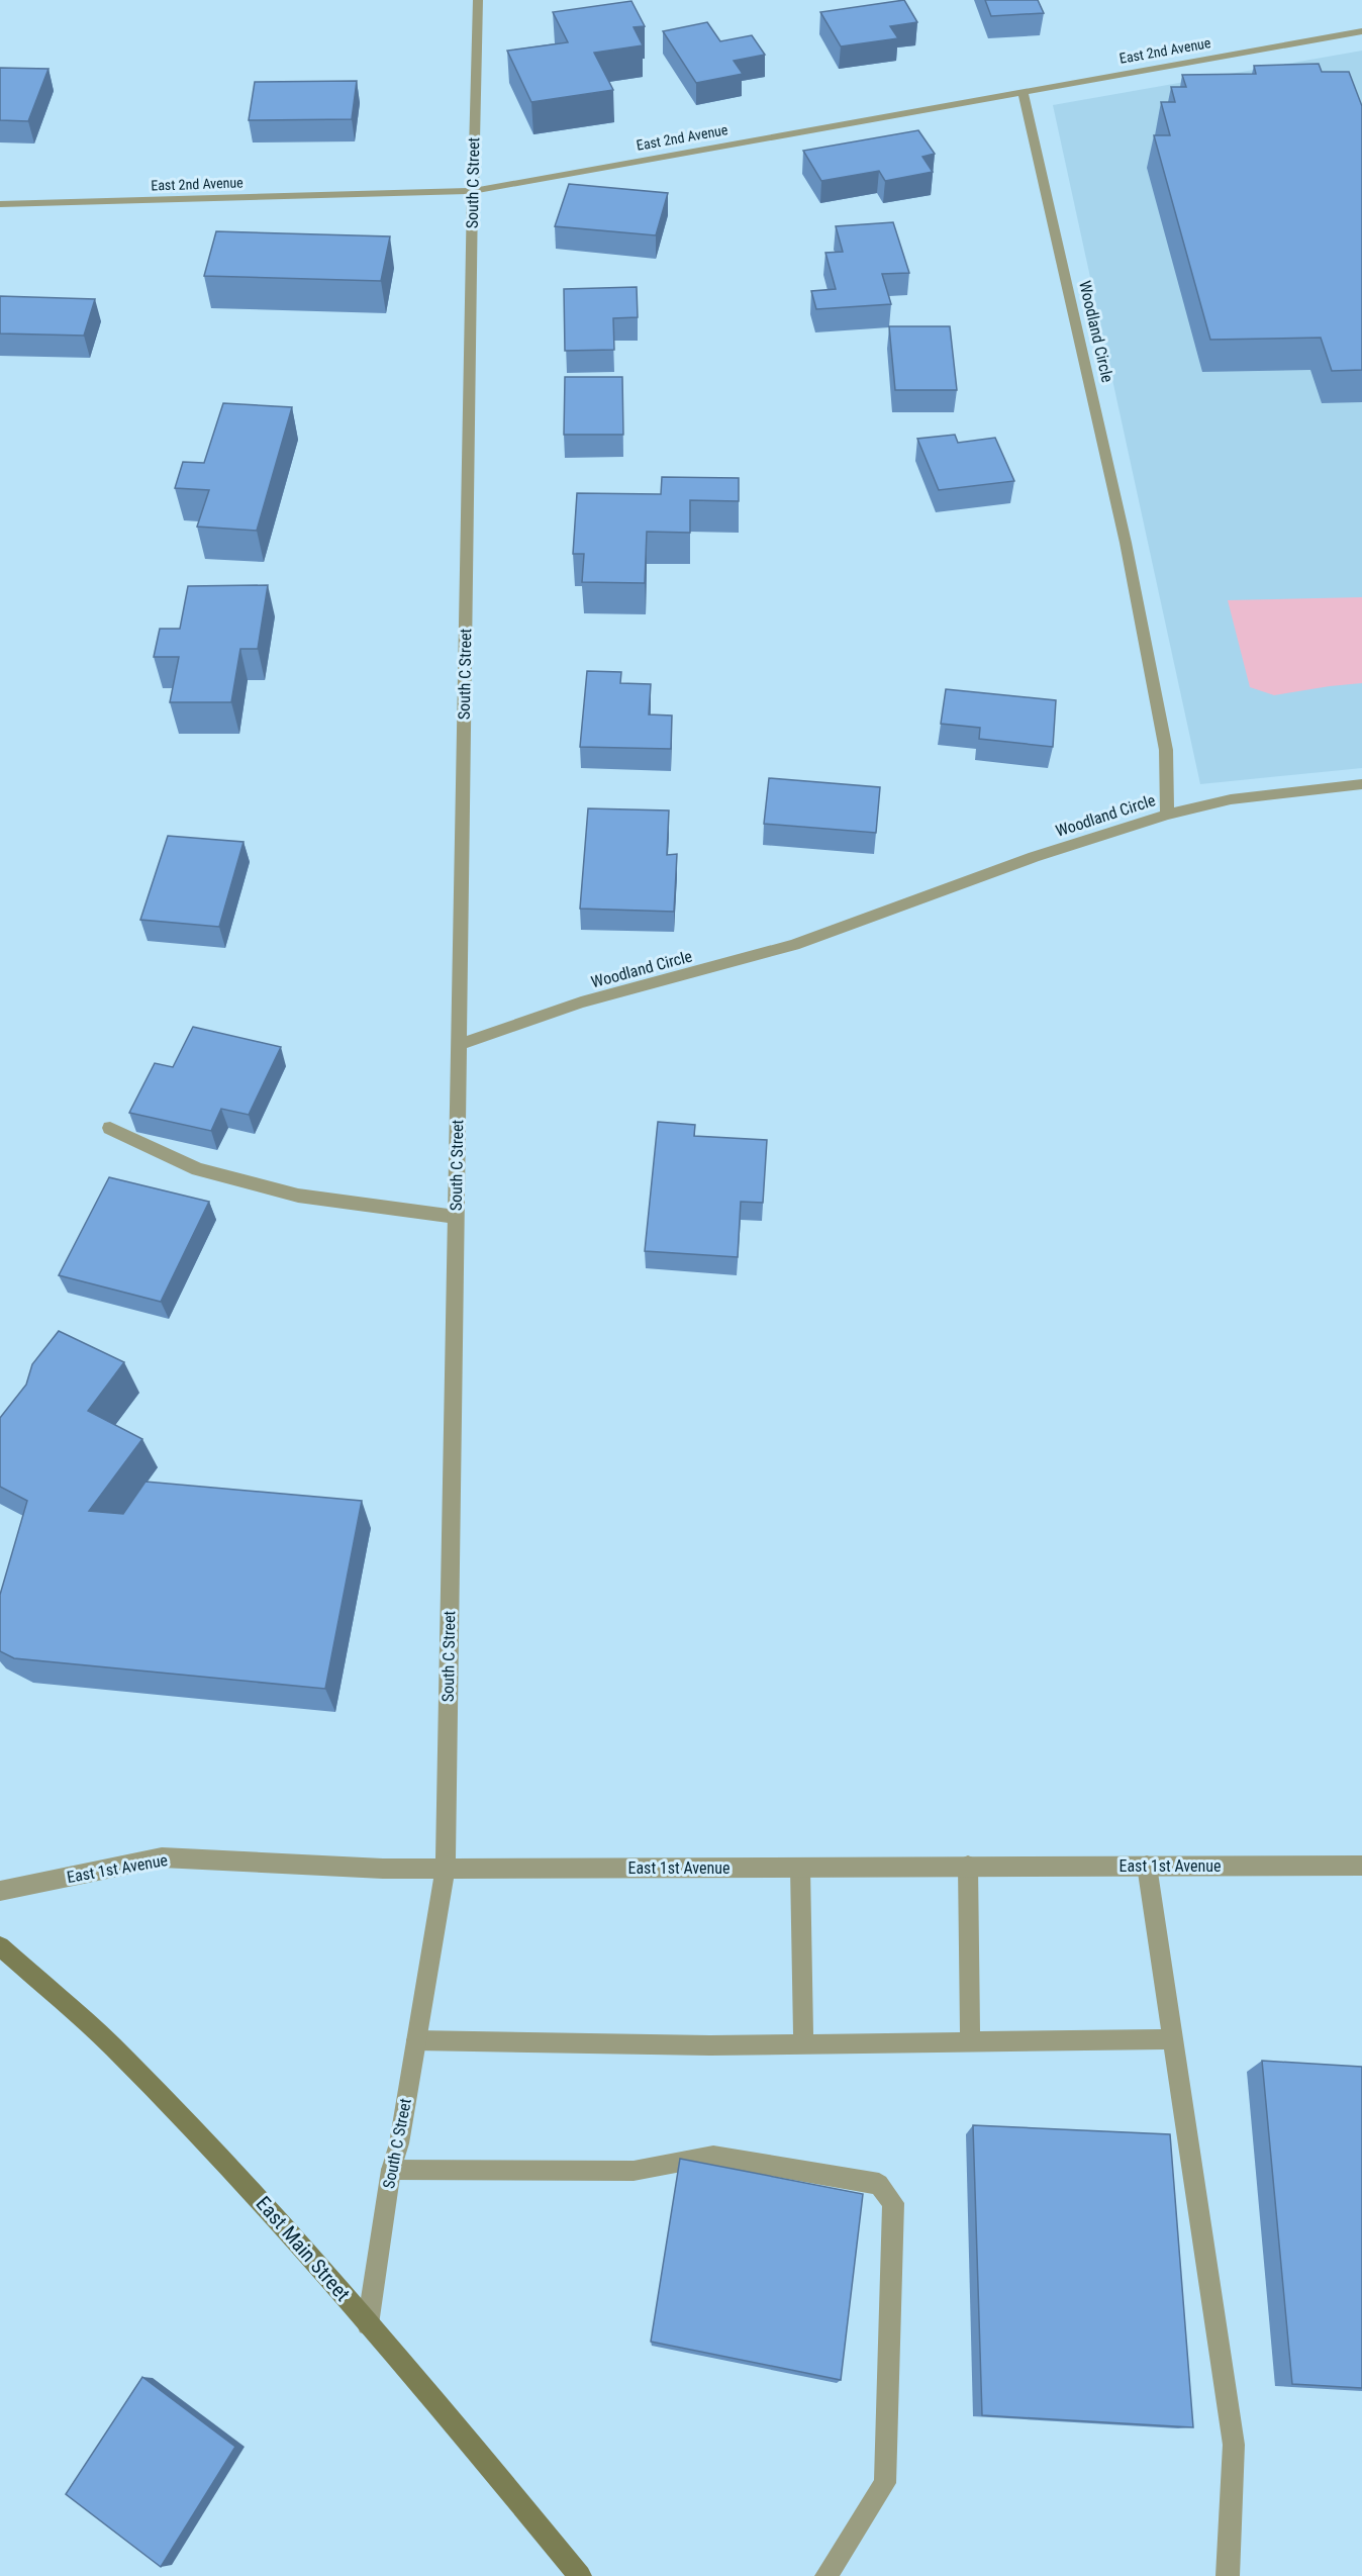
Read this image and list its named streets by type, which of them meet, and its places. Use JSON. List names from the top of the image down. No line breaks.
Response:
{"streets":{"main road":["East Main Street"],"street":["East 2nd Avenue","South C Street","Woodland Circle","East 1st Avenue"]},"crossings":[["East 2nd Avenue","South C Street"],["East 2nd Avenue","Woodland Circle"],["South C Street","Woodland Circle"],["South C Street","East 1st Avenue"],["South C Street","East Main Street"]]}
